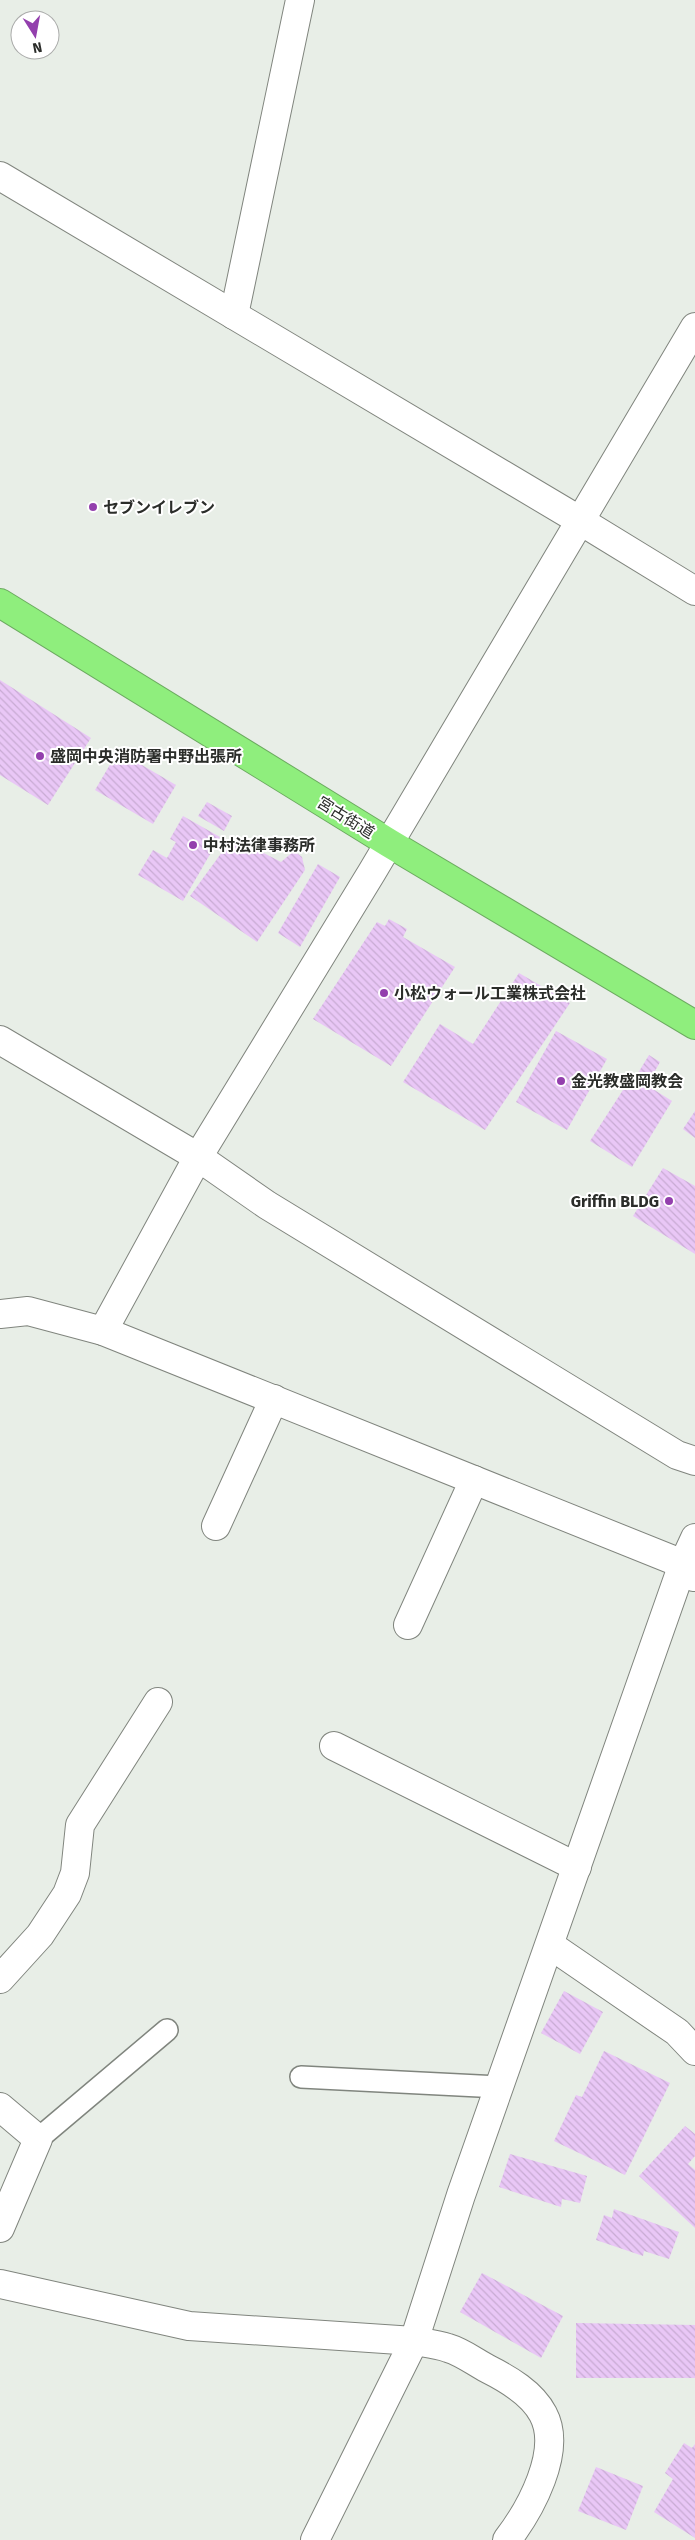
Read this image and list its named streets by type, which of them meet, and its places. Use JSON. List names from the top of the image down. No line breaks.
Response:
{"streets":{"highway":["宮古街道"]},"places":["セブンイレブン","盛岡中央消防署中野出張所","中村法律事務所","小松ウォール工業株式会社","金光教盛岡教会","Griffin BLDG"],"north":"bottom"}
